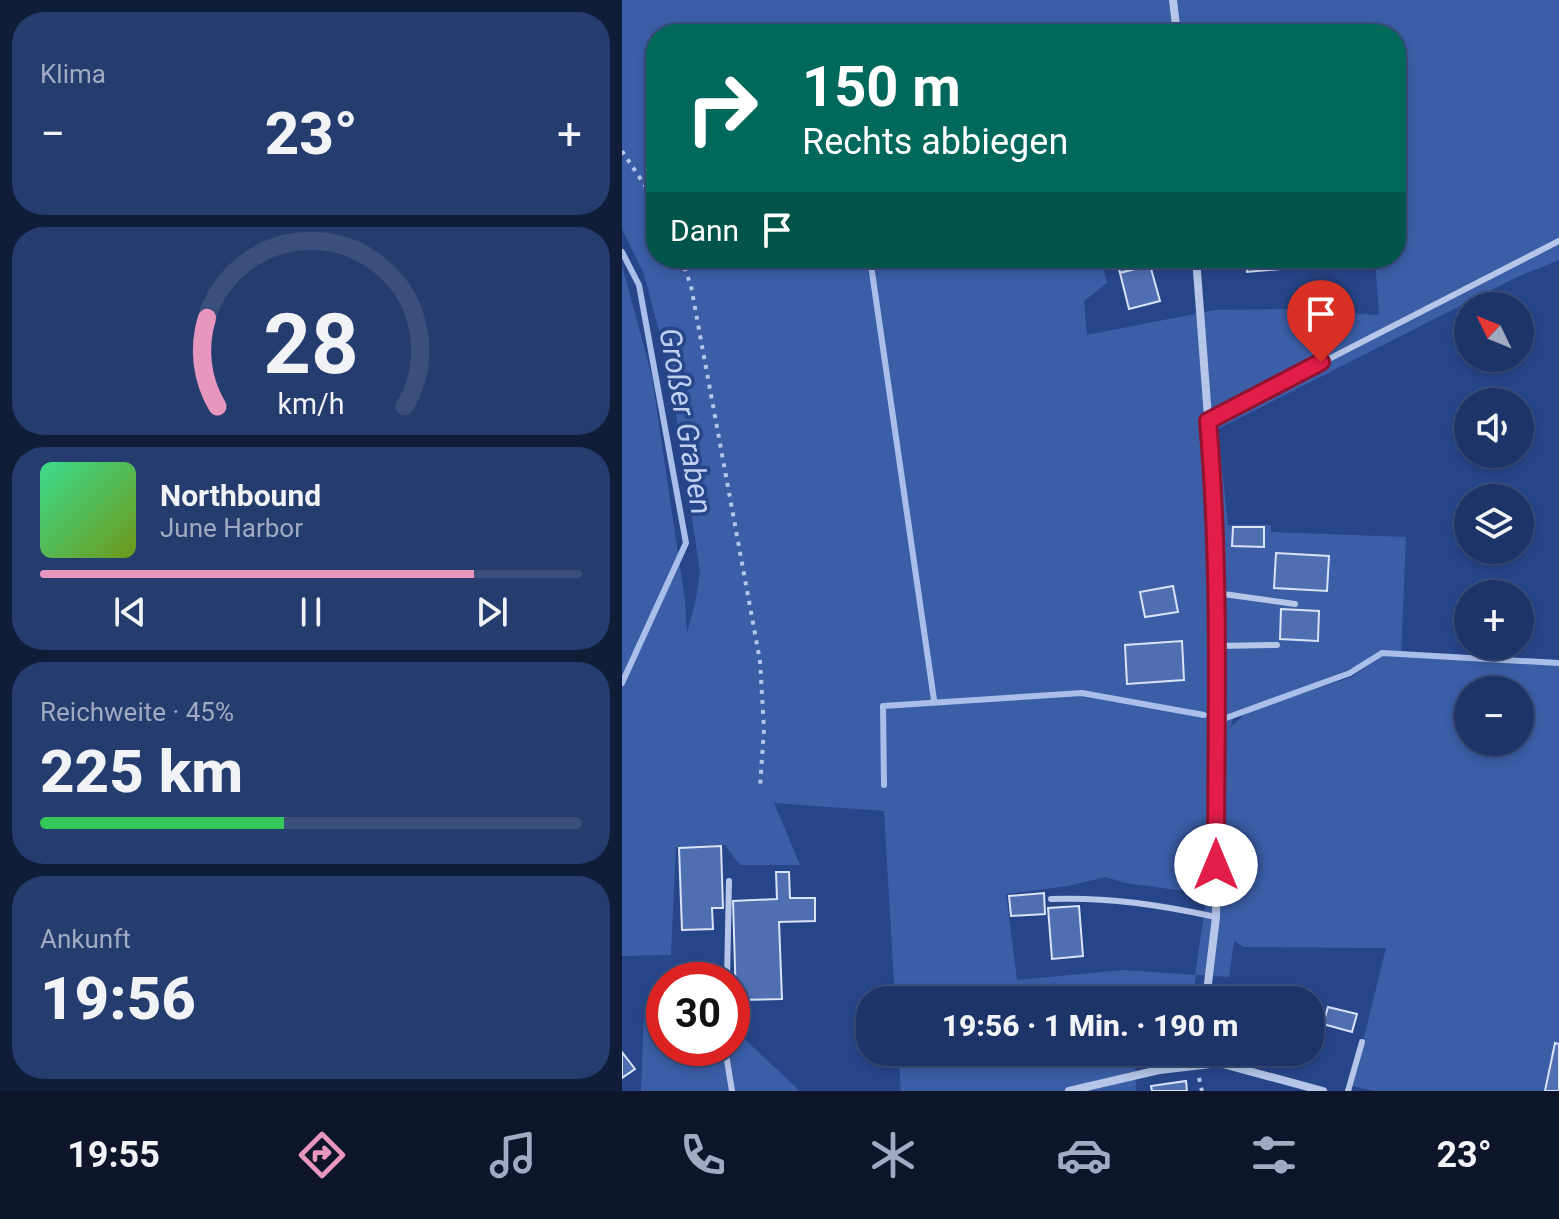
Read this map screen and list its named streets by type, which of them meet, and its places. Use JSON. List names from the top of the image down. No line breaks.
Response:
{"water":["Großer Graben"],"north":"top left","page":{"tile":["Klima",["Reichweite · 45%","225 km"],["Ankunft","19:56"]],"turn":["150 m","Rechts abbiegen"],"heat":["−","23°","+"],"then":"Dann","map_buttons":["+","−"],"song":["Northbound","June Harbor"],"limit":"30","trip":"19:56 · 1 Min. · 190 m","tabs":["19:55","23°"],"gauge":["28","km/h"]}}
